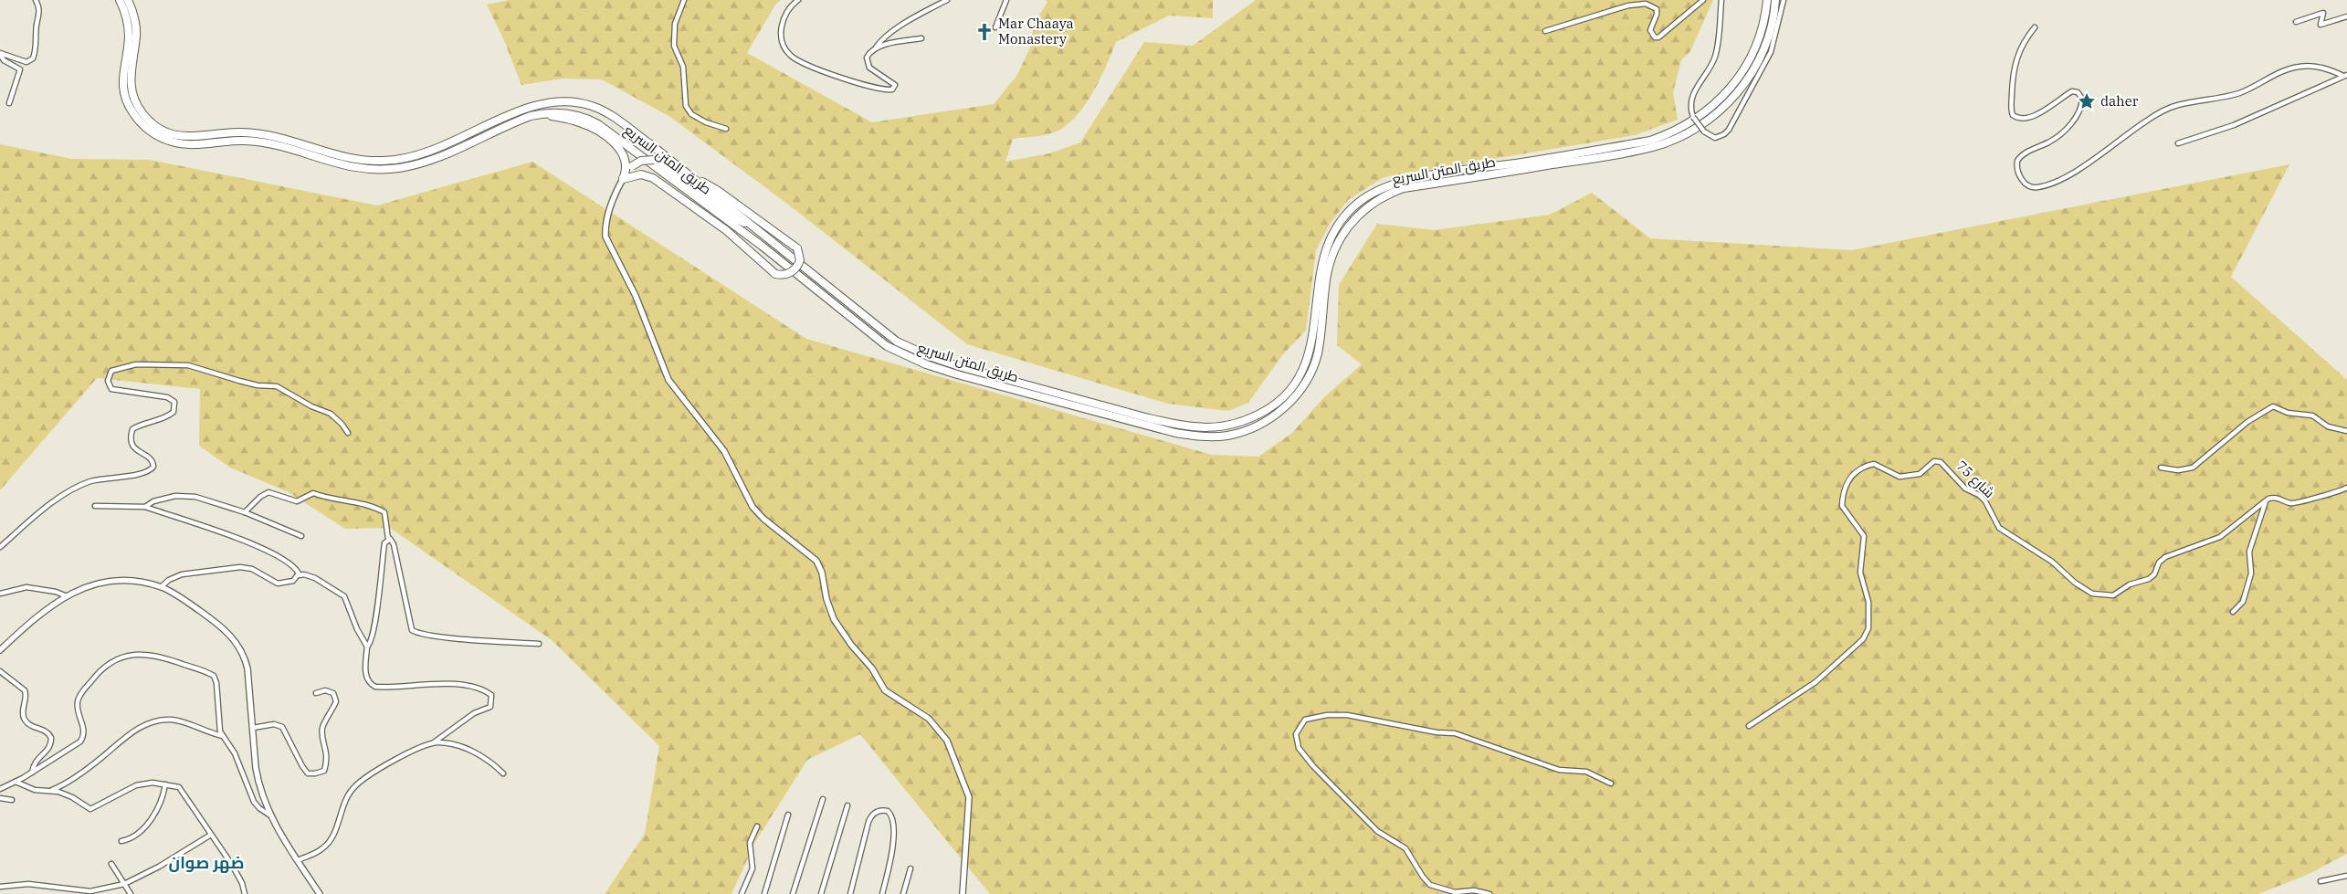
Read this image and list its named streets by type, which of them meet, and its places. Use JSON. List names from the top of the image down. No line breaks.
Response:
{"streets":{"highway":["طريق المتن السريع"],"street":["شارع 75"]},"districts":["ضهر صوان"],"places":{"church":["Mar Chaaya Monastery"],"place":["daher"]}}
